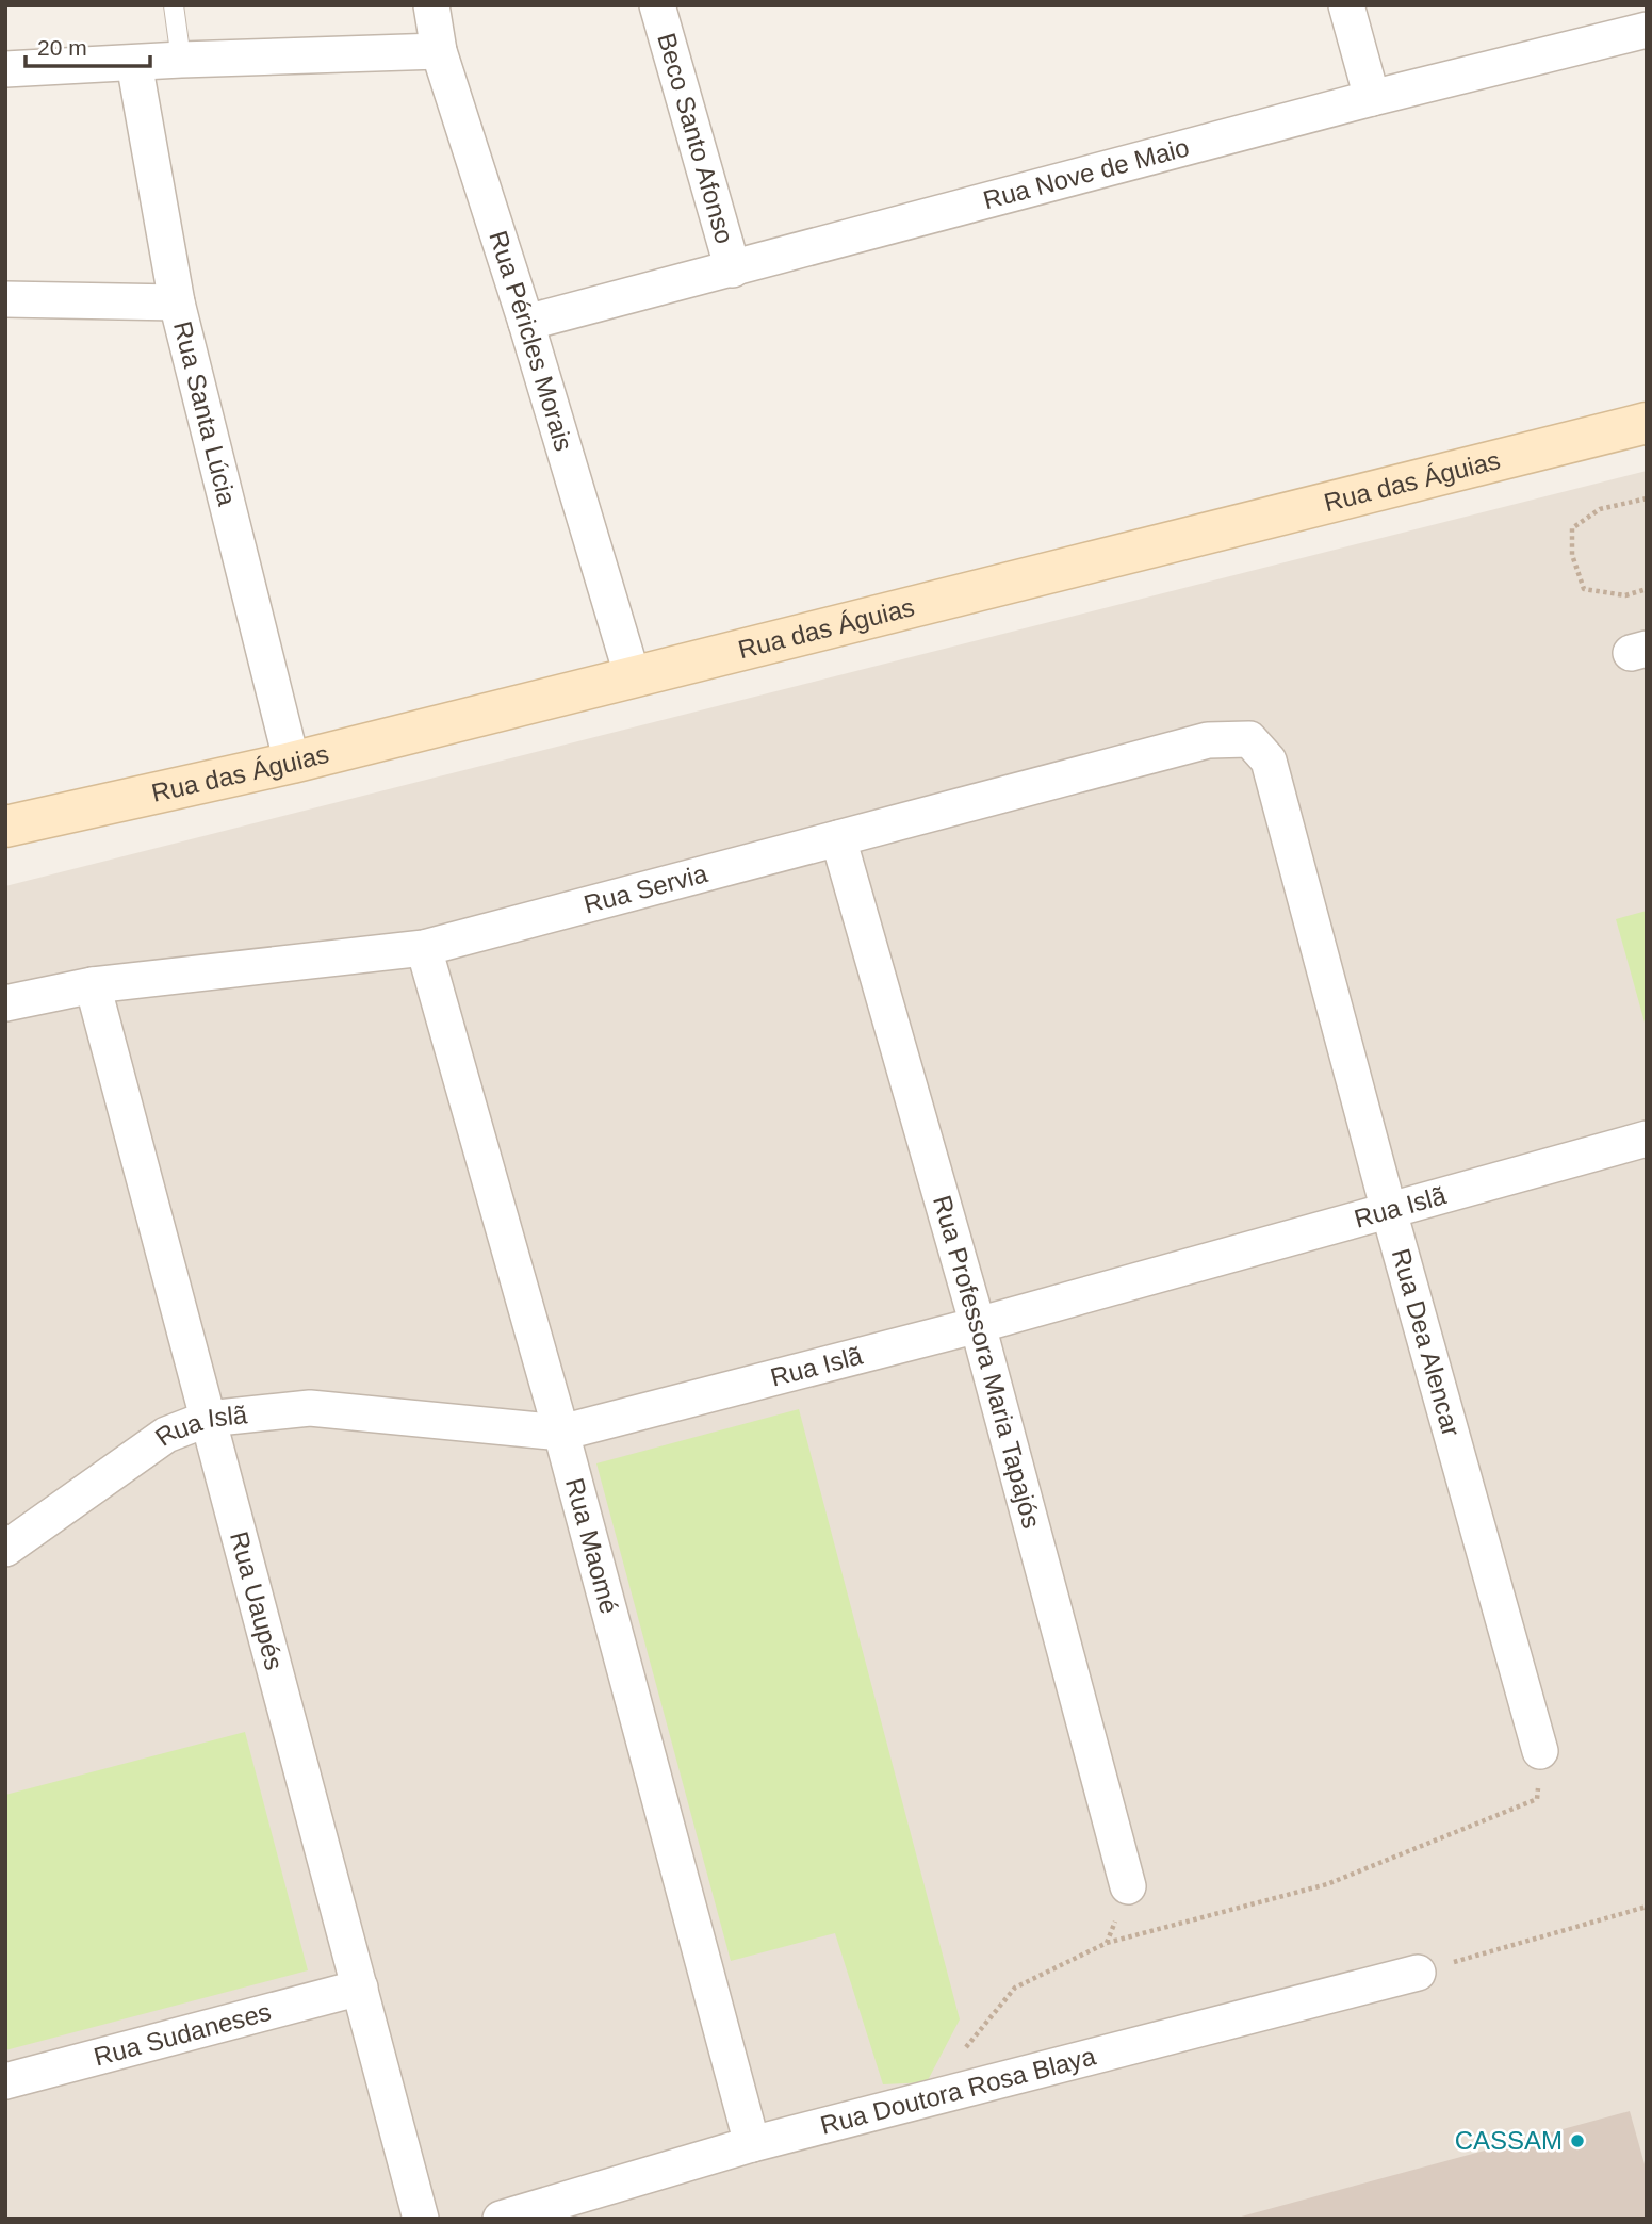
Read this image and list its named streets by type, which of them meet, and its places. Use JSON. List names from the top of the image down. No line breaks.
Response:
{"streets":{"street":["Beco Santo Afonso","Rua Nove de Maio","Rua Péricles Morais","Rua Santa Lúcia","Rua das Águias","Rua Servia","Rua Islã","Rua Dea Alencar","Rua Professora Maria Tapajós","Rua Maomé","Rua Uaupés","Rua Sudaneses","Rua Doutora Rosa Blaya"]},"crossings":[["Beco Santo Afonso","Rua Nove de Maio"],["Rua Nove de Maio","Rua Péricles Morais"],["Rua Péricles Morais","Rua das Águias"],["Rua Santa Lúcia","Rua das Águias"],["Rua Servia","Rua Dea Alencar"],["Rua Servia","Rua Professora Maria Tapajós"],["Rua Servia","Rua Maomé"],["Rua Servia","Rua Uaupés"],["Rua Islã","Rua Dea Alencar"],["Rua Islã","Rua Professora Maria Tapajós"],["Rua Islã","Rua Maomé"],["Rua Islã","Rua Uaupés"],["Rua Maomé","Rua Doutora Rosa Blaya"],["Rua Uaupés","Rua Sudaneses"]],"places":["CASSAM"],"scale_bar":"20 m"}
